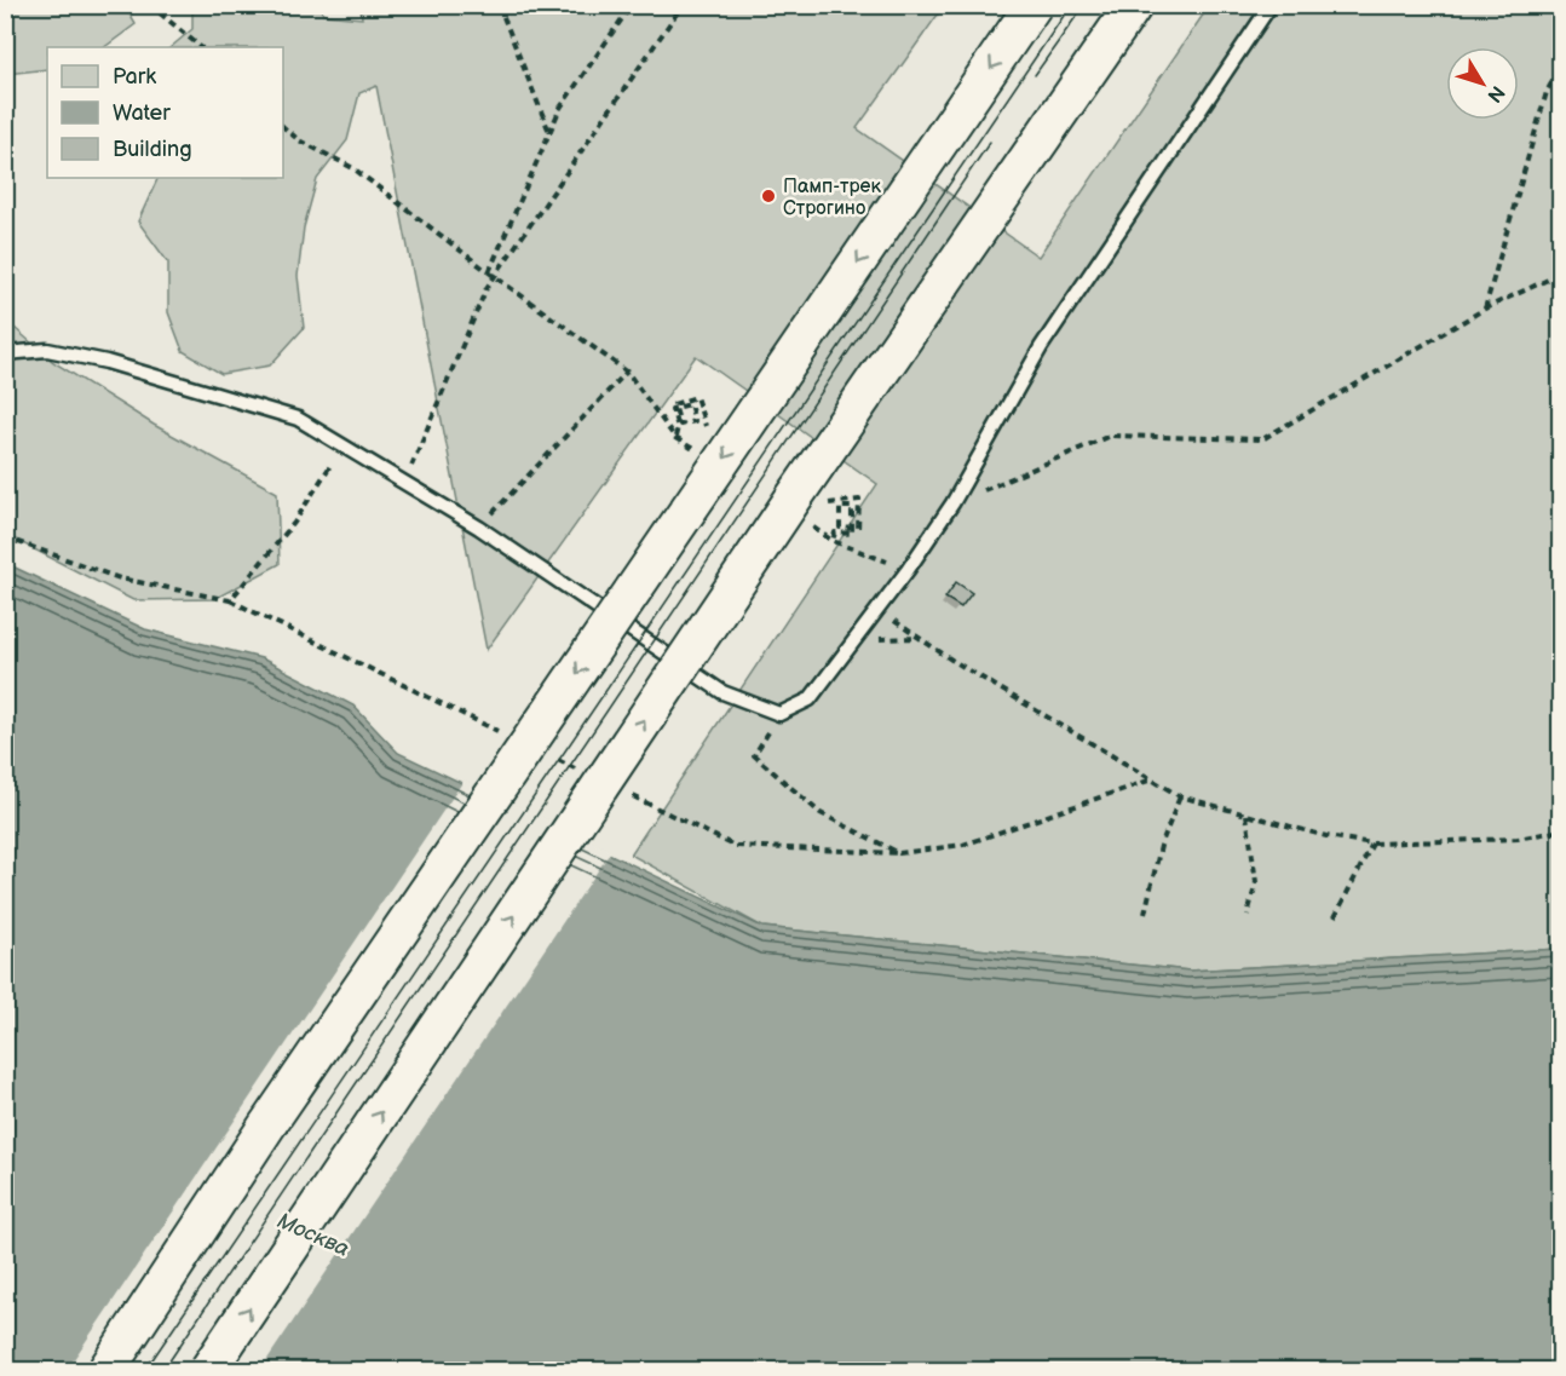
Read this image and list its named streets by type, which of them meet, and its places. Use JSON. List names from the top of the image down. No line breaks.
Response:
{"water":["Москва"],"places":["Памп-трек Строгино"],"legend":["Park","Water","Building"],"north":"bottom right"}
